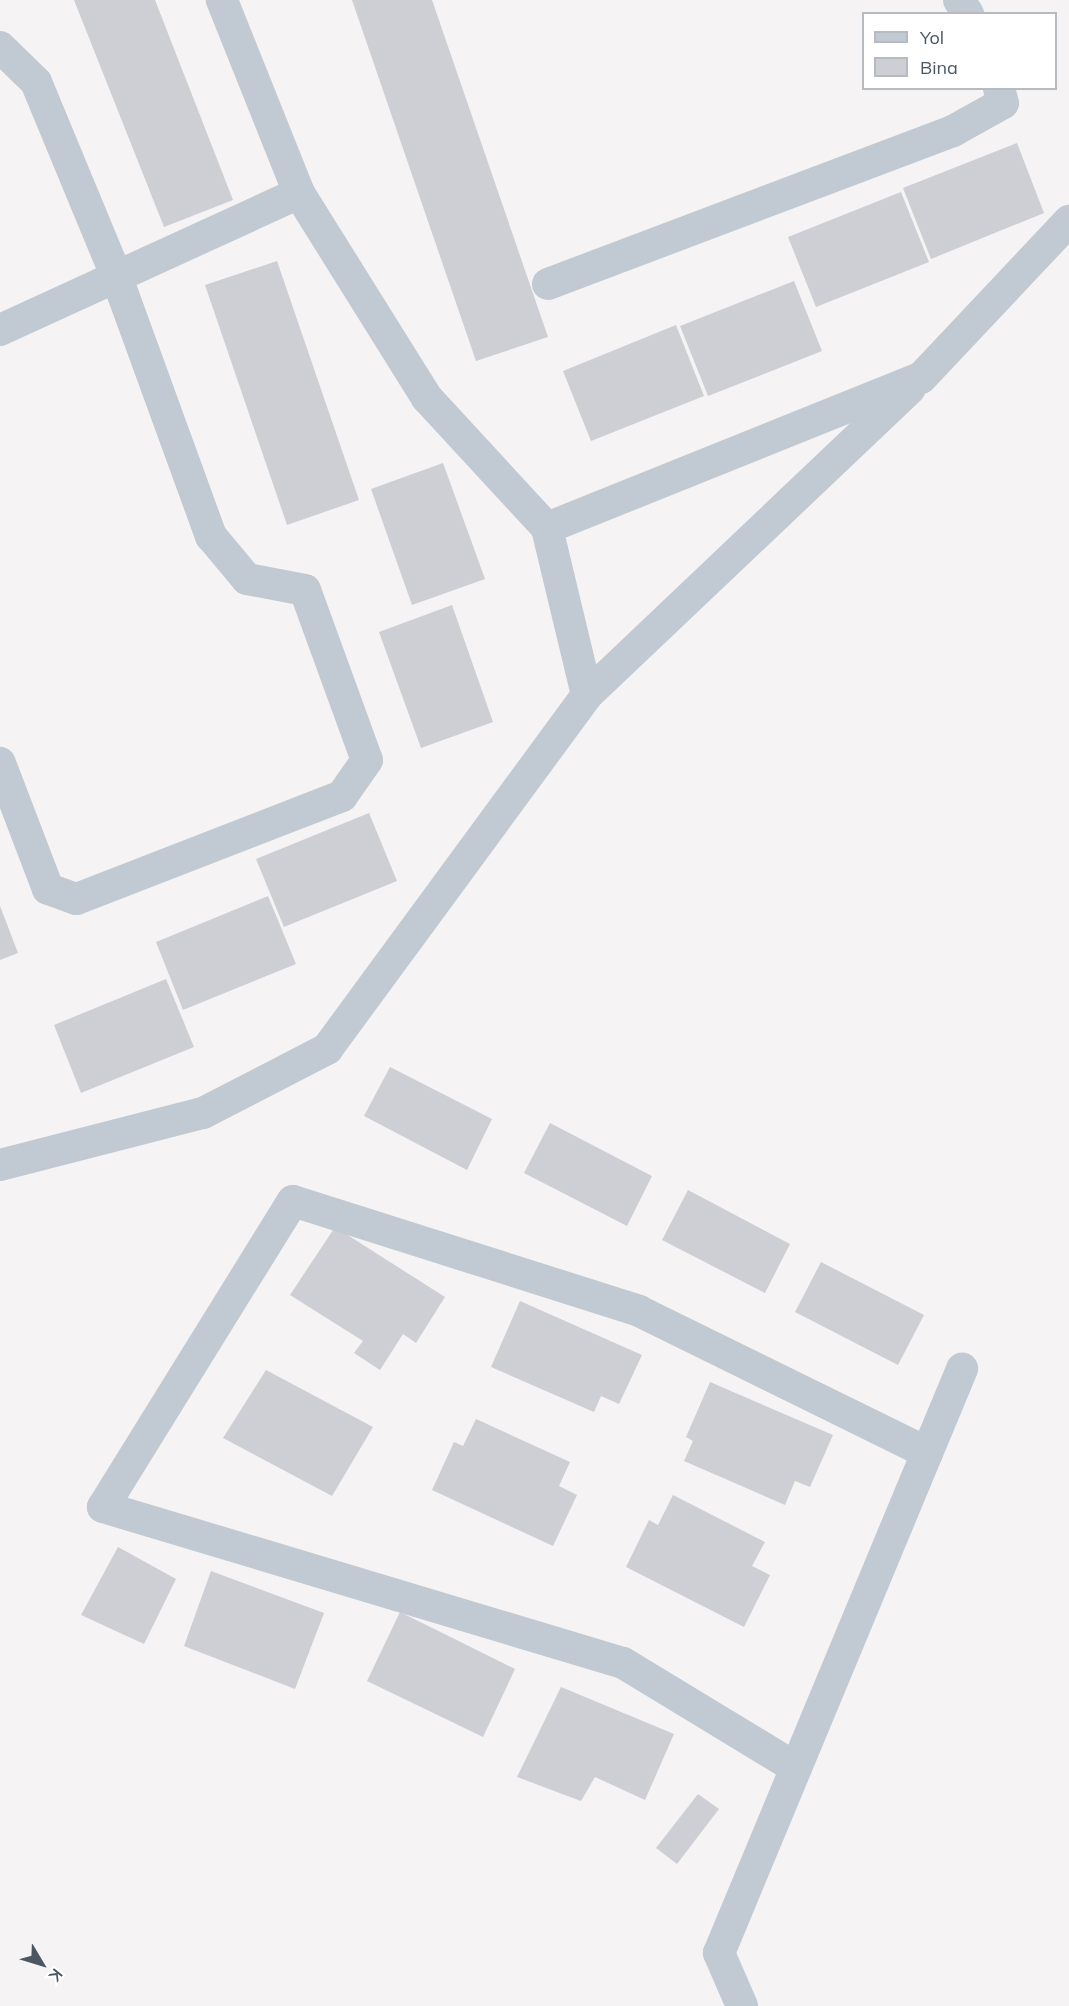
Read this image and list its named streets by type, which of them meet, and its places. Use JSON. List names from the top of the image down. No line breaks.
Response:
{"legend":["Yol","Bina"],"north":"bottom right"}
